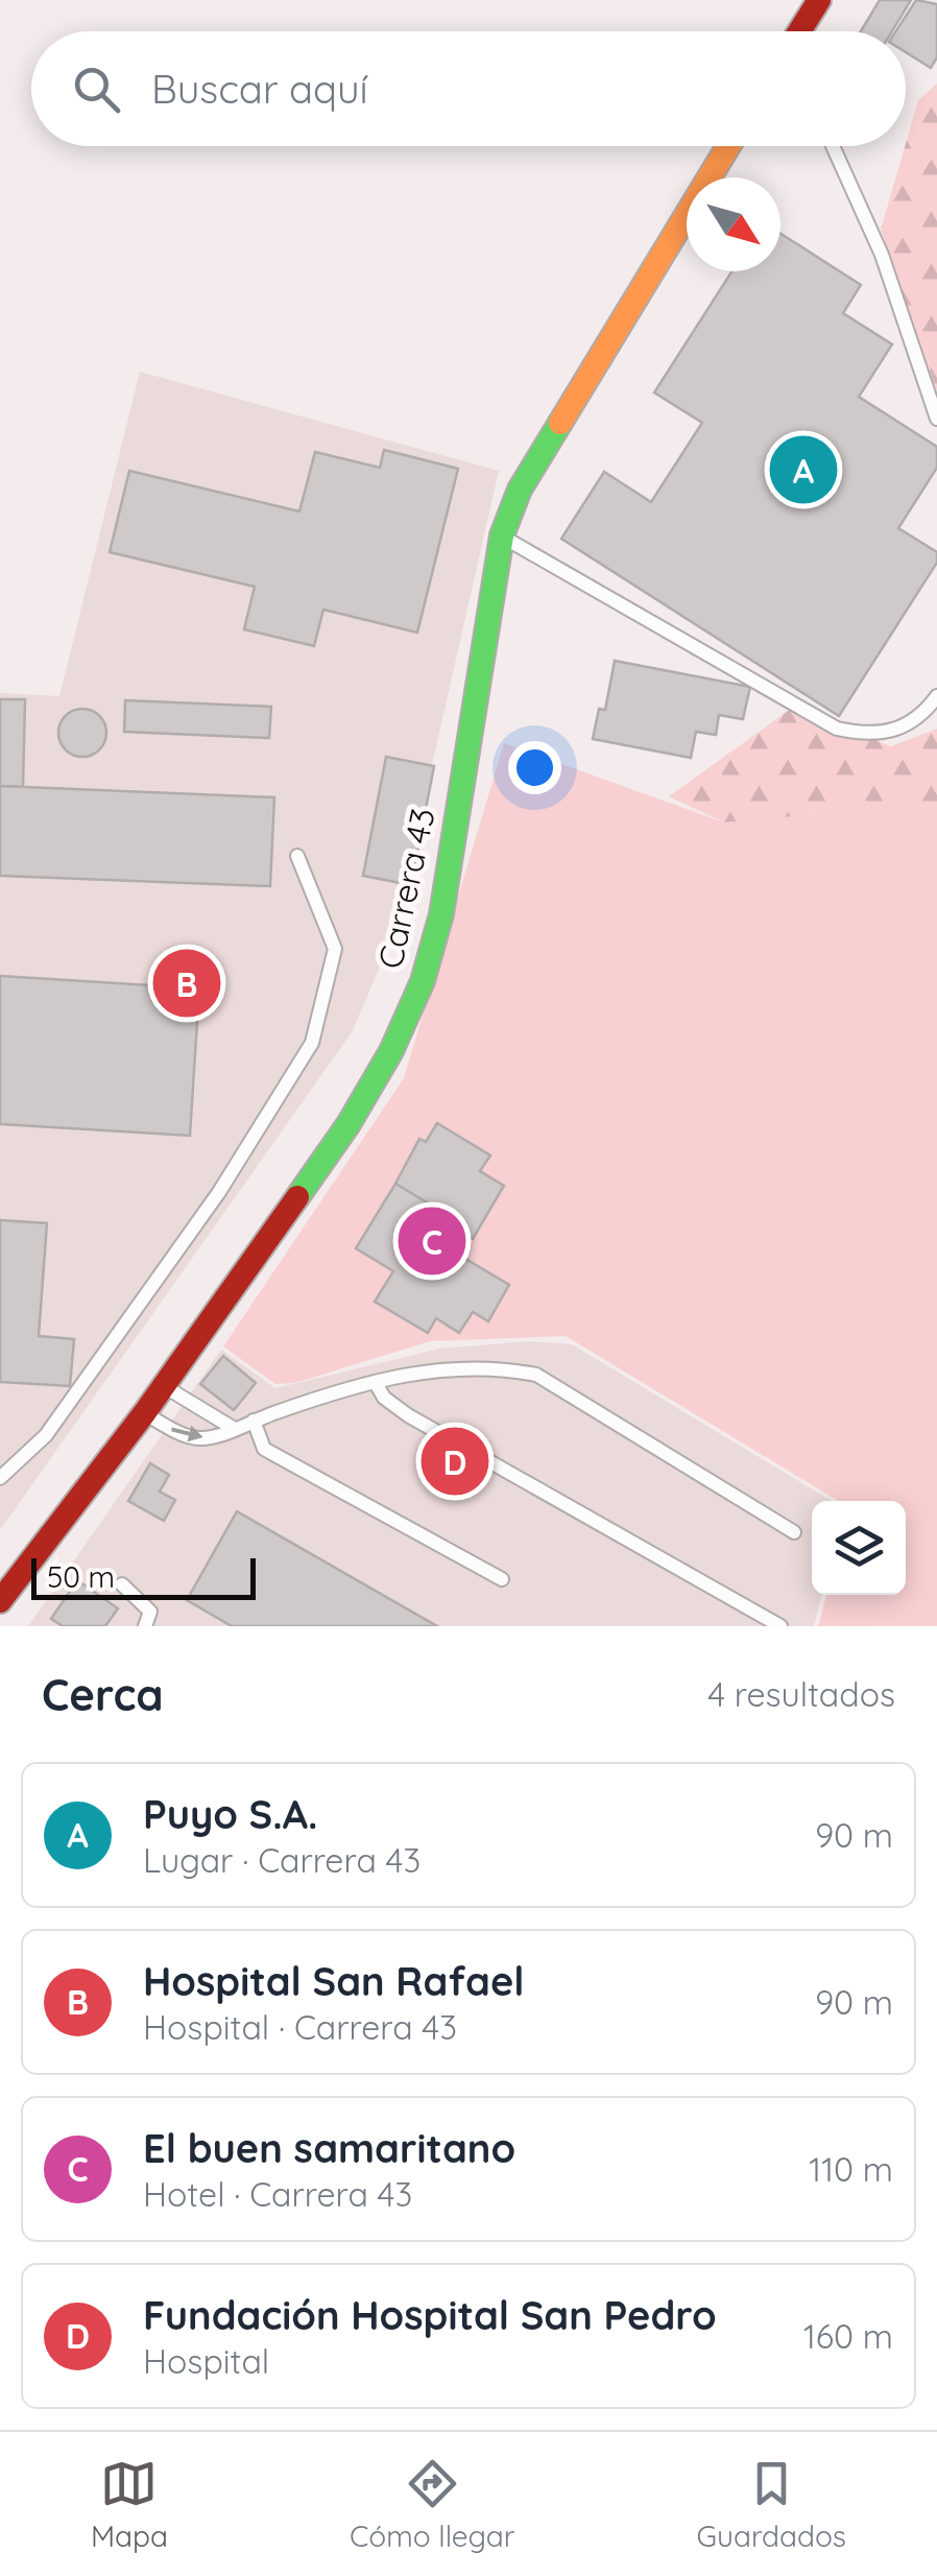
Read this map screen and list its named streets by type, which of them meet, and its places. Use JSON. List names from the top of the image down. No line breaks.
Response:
{"streets":{"street":["Carrera 43"]},"scale_bar":"50 m","north":"bottom right","page":{"search":"Buscar aquí","pins":["A","B","C","D"],"scale":"50 m","heading":["Cerca","4 resultados"],"list":[{"mark":"A","name":"Puyo S.A.","note":"Lugar · Carrera 43","value":"90 m"},{"mark":"B","name":"Hospital San Rafael","note":"Hospital · Carrera 43","value":"90 m"},{"mark":"C","name":"El buen samaritano","note":"Hotel · Carrera 43","value":"110 m"},{"mark":"D","name":"Fundación Hospital San Pedro","note":"Hospital","value":"160 m"}],"nav":["Mapa","Cómo llegar","Guardados"]}}
